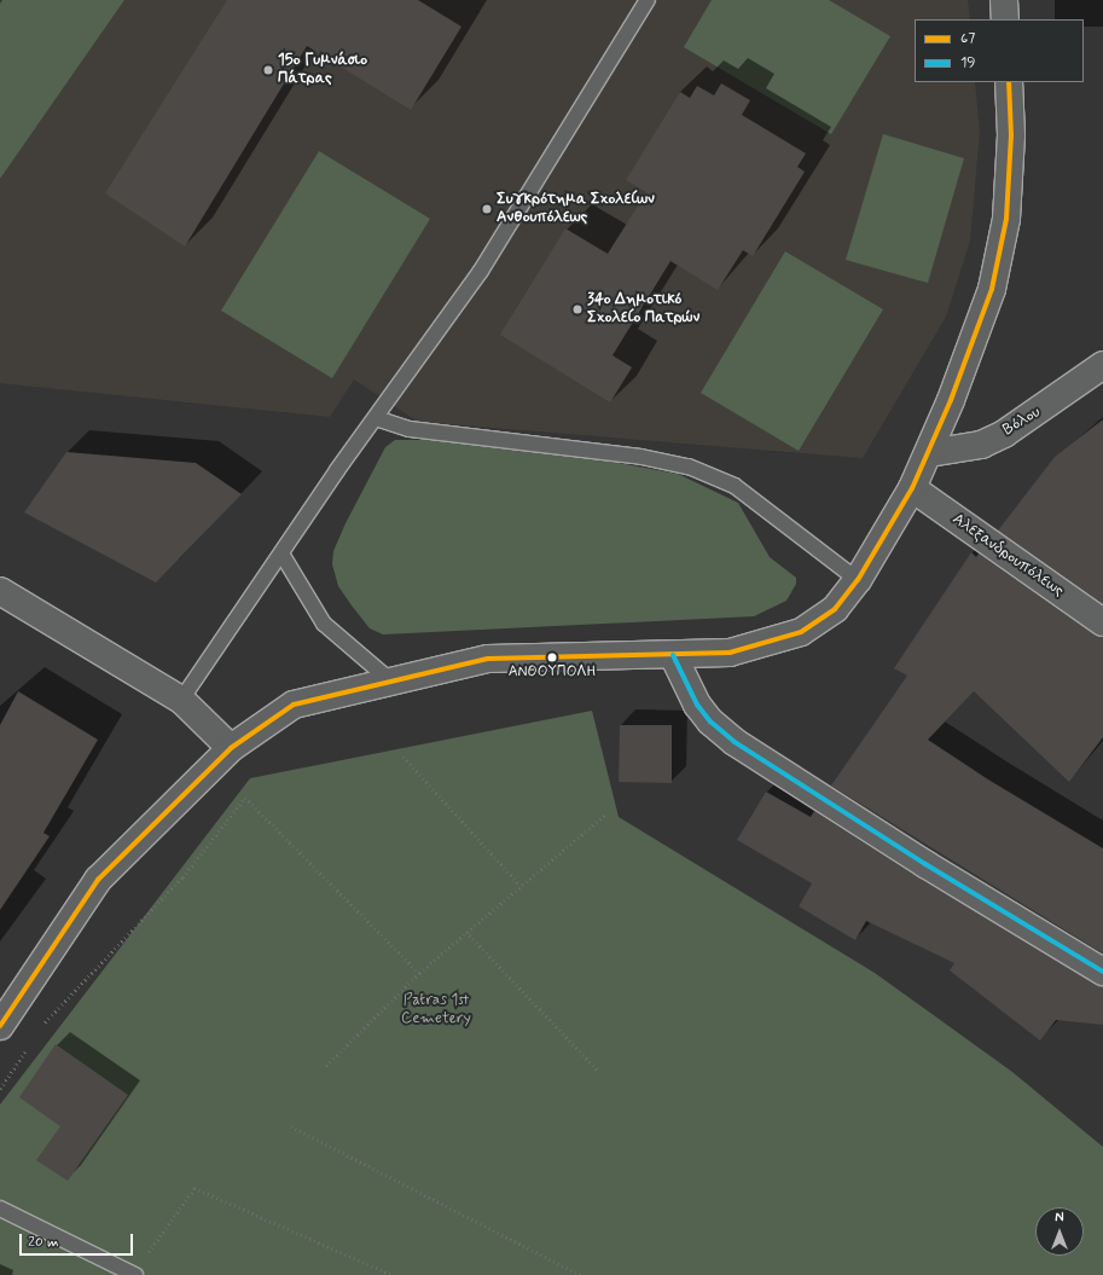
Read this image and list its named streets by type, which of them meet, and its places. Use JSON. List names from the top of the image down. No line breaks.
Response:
{"streets":{"main road":["Βόλου","Αλεξανδρουπόλεως"]},"parks":["Patras 1st Cemetery"],"places":["15ο Γυμνάσιο Πάτρας","Συγκρότημα Σχολείων Ανθουπόλεως","34ο Δημοτικό Σχολείο Πατρών","ΑΝΘΟΥΠΟΛΗ"],"lines":["transit line 67","transit line 19"],"legend":["67","19"],"scale_bar":"20 m","north":"top"}
